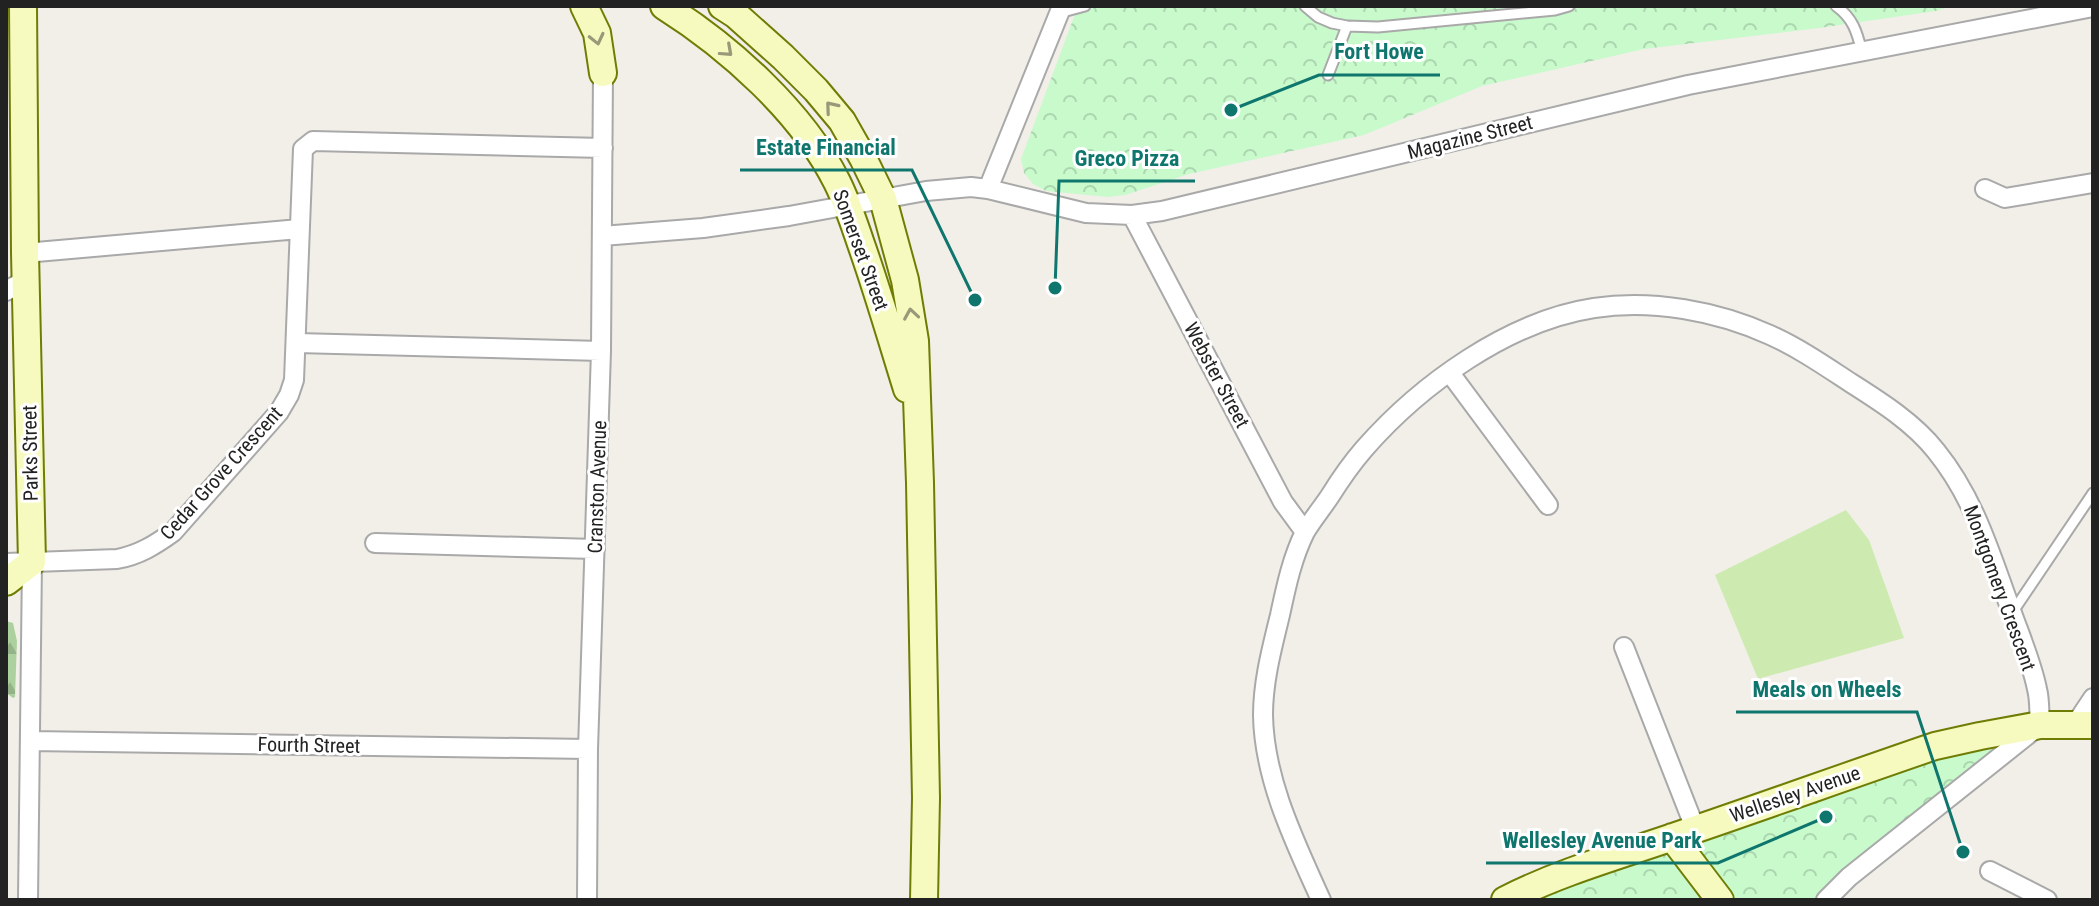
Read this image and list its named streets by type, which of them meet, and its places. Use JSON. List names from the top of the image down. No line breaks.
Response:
{"streets":{"main road":["Somerset Street","Parks Street","Wellesley Avenue"],"street":["Magazine Street","Webster Street","Cedar Grove Crescent","Cranston Avenue","Montgomery Crescent","Fourth Street"]},"crossings":[["Magazine Street","Somerset Street"],["Magazine Street","Webster Street"],["Magazine Street","Cranston Avenue"],["Webster Street","Montgomery Crescent"],["Parks Street","Cedar Grove Crescent"],["Parks Street","Fourth Street"],["Cedar Grove Crescent","Cranston Avenue"],["Cranston Avenue","Fourth Street"],["Montgomery Crescent","Wellesley Avenue"]],"places":["Fort Howe","Greco Pizza","Estate Financial","Wellesley Avenue Park","Meals on Wheels"]}
